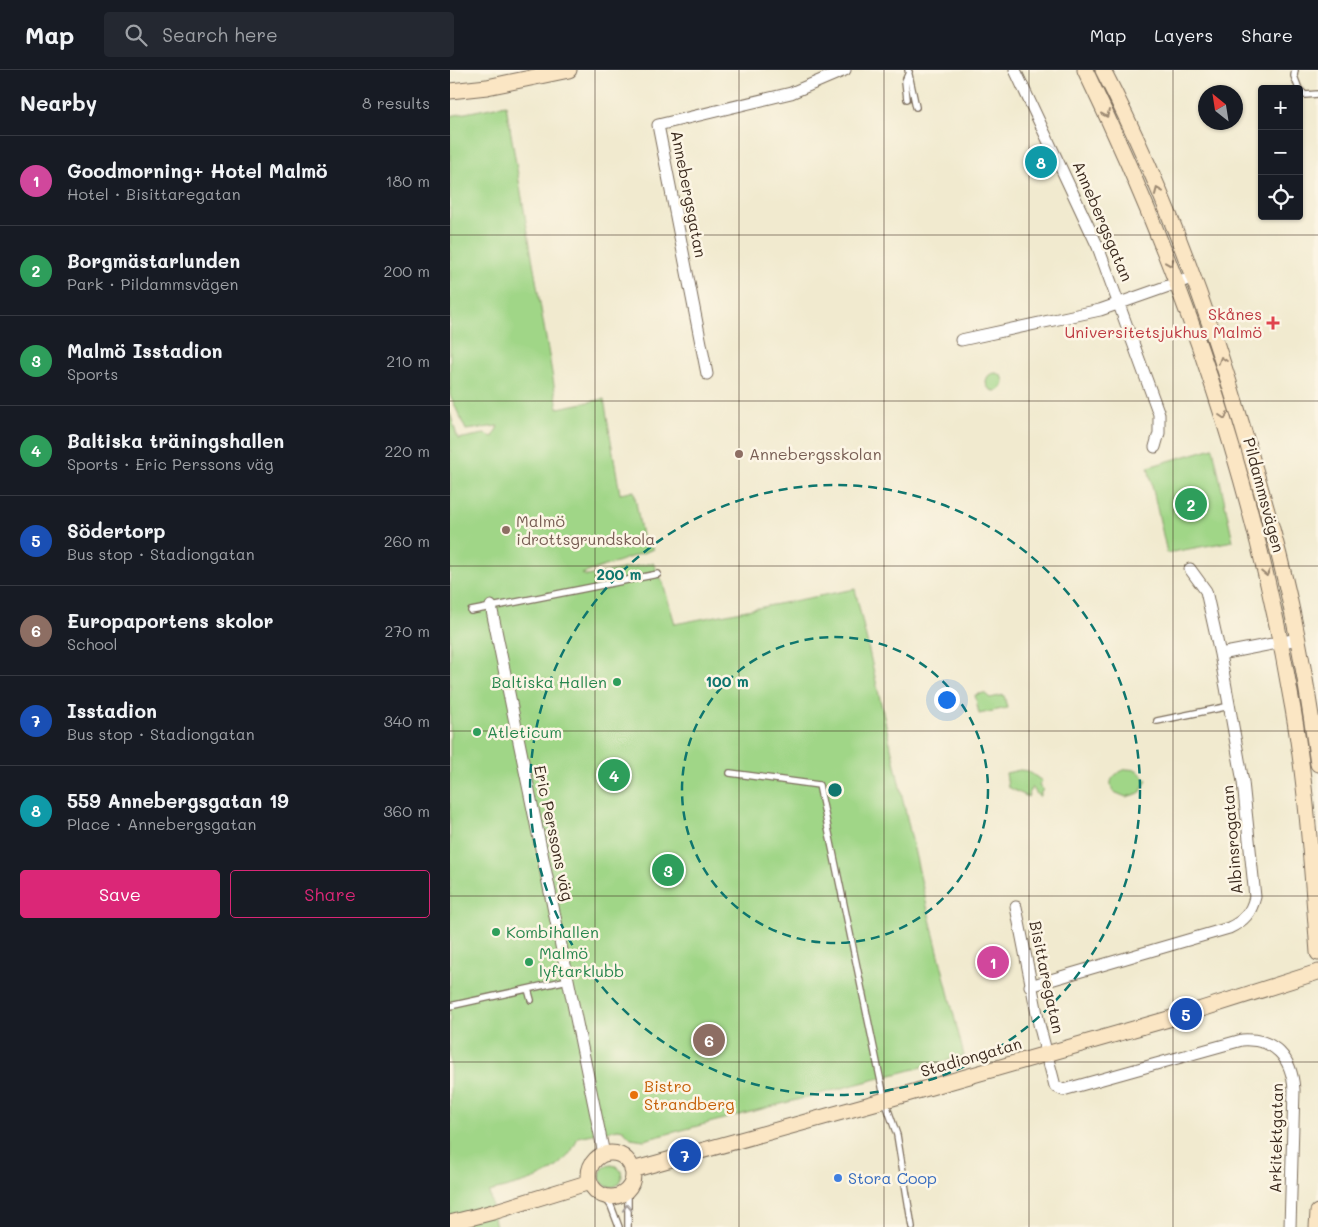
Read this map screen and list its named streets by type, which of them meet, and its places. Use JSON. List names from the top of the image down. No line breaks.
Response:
{"streets":{"main road":["Pildammsvägen","Stadiongatan"],"street":["Annebergsgatan","Eric Perssons väg","Albinsrogatan","Bisittaregatan","Arkitektgatan"]},"crossings":[["Eric Perssons väg","Stadiongatan"],["Albinsrogatan","Bisittaregatan"],["Bisittaregatan","Stadiongatan"],["Bisittaregatan","Arkitektgatan"],["Stadiongatan","Arkitektgatan"]],"places":{"health":["Skånes Universitetsjukhus Malmö"],"other":["Annebergsskolan","Malmö idrottsgrundskola","Baltiska Hallen","Atleticum","Kombihallen","Malmö lyftarklubb","Bistro Strandberg","Stora Coop"]},"north":"top left","page":{"header":"Map","search":"Search here","nav":["Map","Layers","Share"],"heading":["Nearby","8 results"],"map_buttons":["+","−"],"list":[{"mark":"1","name":"Goodmorning+ Hotel Malmö","note":"Hotel · Bisittaregatan","value":"180 m"},{"mark":"2","name":"Borgmästarlunden","note":"Park · Pildammsvägen","value":"200 m"},{"mark":"3","name":"Malmö Isstadion","note":"Sports","value":"210 m"},{"mark":"4","name":"Baltiska träningshallen","note":"Sports · Eric Perssons väg","value":"220 m"},{"mark":"5","name":"Södertorp","note":"Bus stop · Stadiongatan","value":"260 m"},{"mark":"6","name":"Europaportens skolor","note":"School","value":"270 m"},{"mark":"7","name":"Isstadion","note":"Bus stop · Stadiongatan","value":"340 m"},{"mark":"8","name":"559 Annebergsgatan 19","note":"Place · Annebergsgatan","value":"360 m"}],"pins":["8","2","4","3","1","5","6","7"],"buttons":["Save","Share"]},"rings":["200 m","100 m"]}
